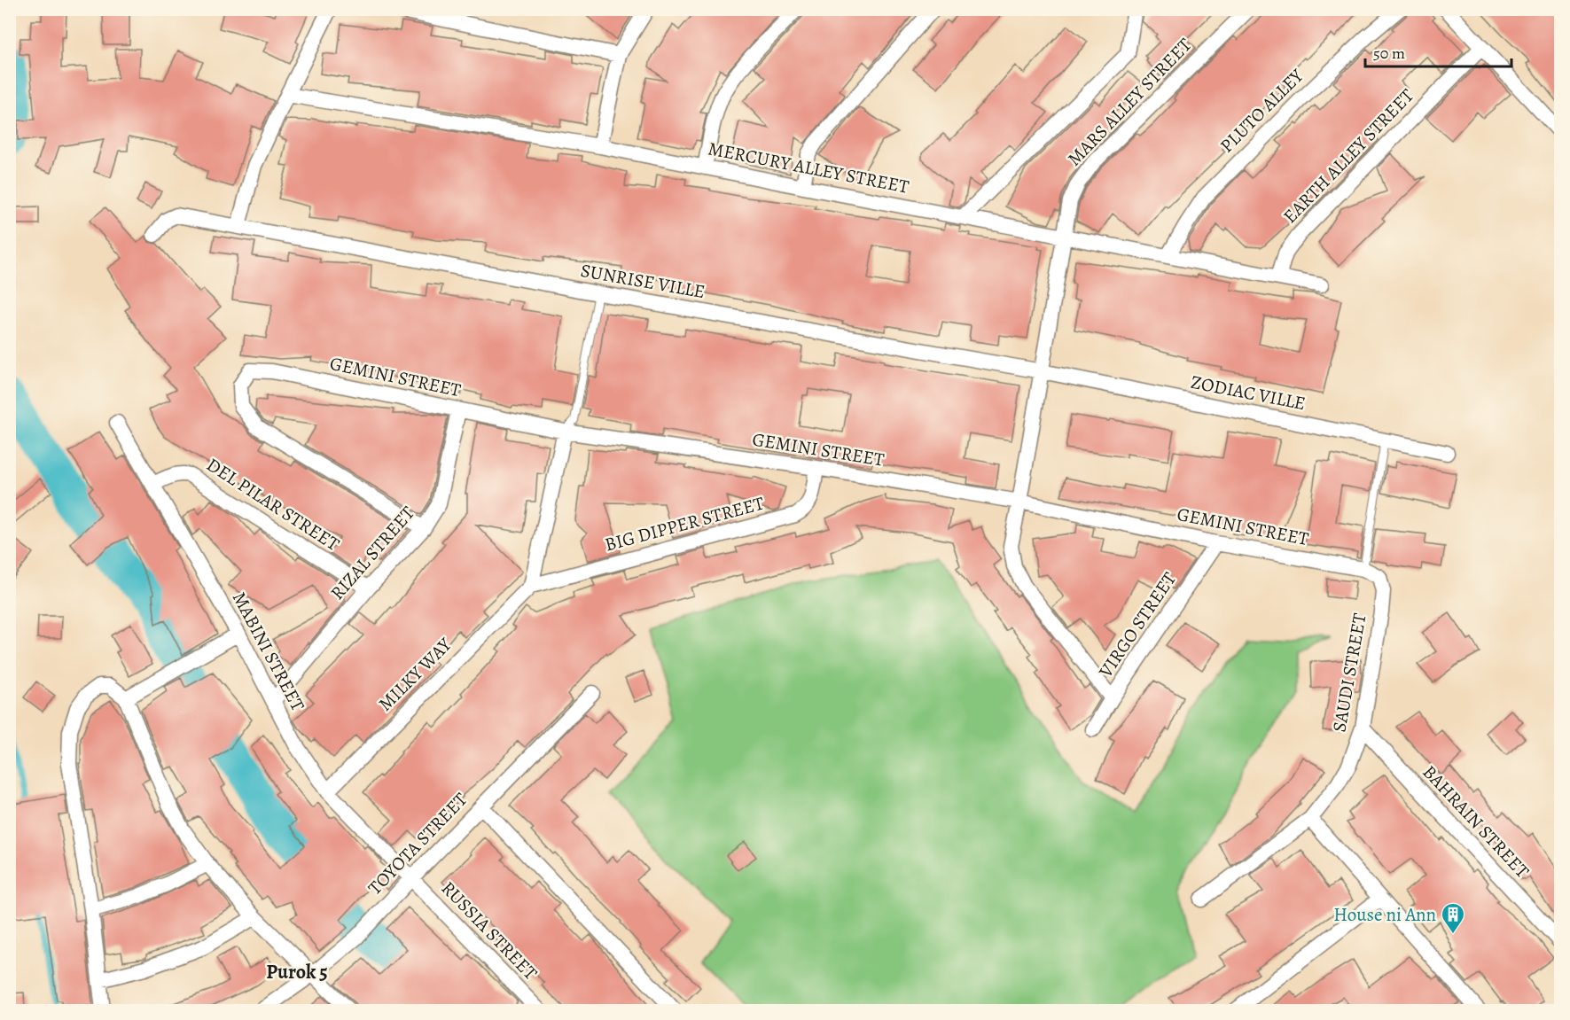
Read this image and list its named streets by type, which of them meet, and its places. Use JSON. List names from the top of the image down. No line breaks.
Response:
{"streets":{"street":["MARS ALLEY STREET","PLUTO ALLEY","EARTH ALLEY STREET","MERCURY ALLEY STREET","SUNRISE VILLE","GEMINI STREET","ZODIAC VILLE","DEL PILAR STREET","BIG DIPPER STREET","RIZAL STREET","VIRGO STREET","MABINI STREET","SAUDI STREET","MILKY WAY","BAHRAIN STREET","TOYOTA STREET","RUSSIA STREET"]},"crossings":[["MARS ALLEY STREET","MERCURY ALLEY STREET"],["PLUTO ALLEY","MERCURY ALLEY STREET"],["EARTH ALLEY STREET","MERCURY ALLEY STREET"],["SUNRISE VILLE","ZODIAC VILLE"],["GEMINI STREET","BIG DIPPER STREET"],["GEMINI STREET","RIZAL STREET"],["GEMINI STREET","VIRGO STREET"],["GEMINI STREET","SAUDI STREET"],["DEL PILAR STREET","RIZAL STREET"],["DEL PILAR STREET","MABINI STREET"],["BIG DIPPER STREET","MILKY WAY"],["RIZAL STREET","MABINI STREET"],["MABINI STREET","MILKY WAY"],["MABINI STREET","TOYOTA STREET"],["MABINI STREET","RUSSIA STREET"],["SAUDI STREET","BAHRAIN STREET"],["TOYOTA STREET","RUSSIA STREET"]],"districts":["Purok 5"],"places":{"building":["House ni Ann"]},"scale_bar":"50 m"}
